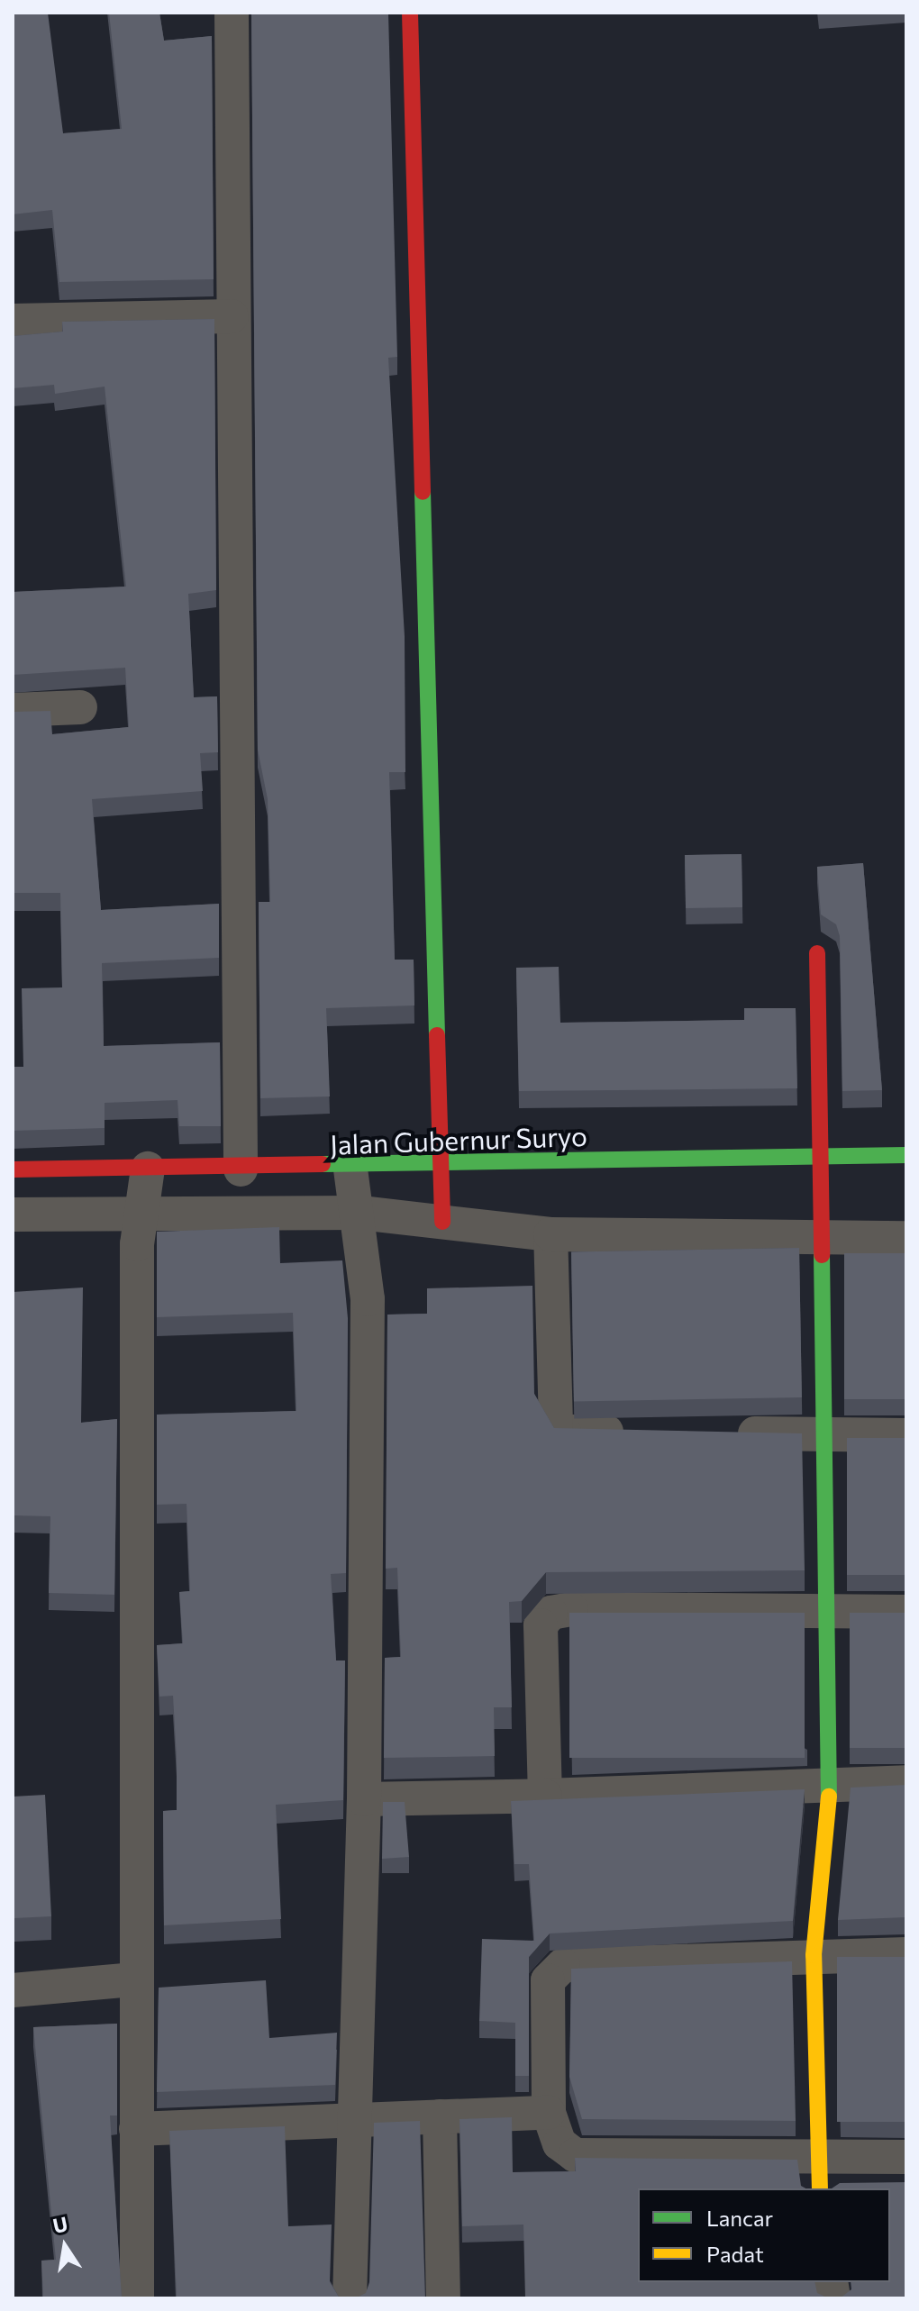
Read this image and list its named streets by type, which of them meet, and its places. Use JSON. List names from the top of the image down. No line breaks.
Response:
{"streets":{"street":["Jalan Gubernur Suryo"]},"legend":["Lancar","Padat"],"north":"top"}
